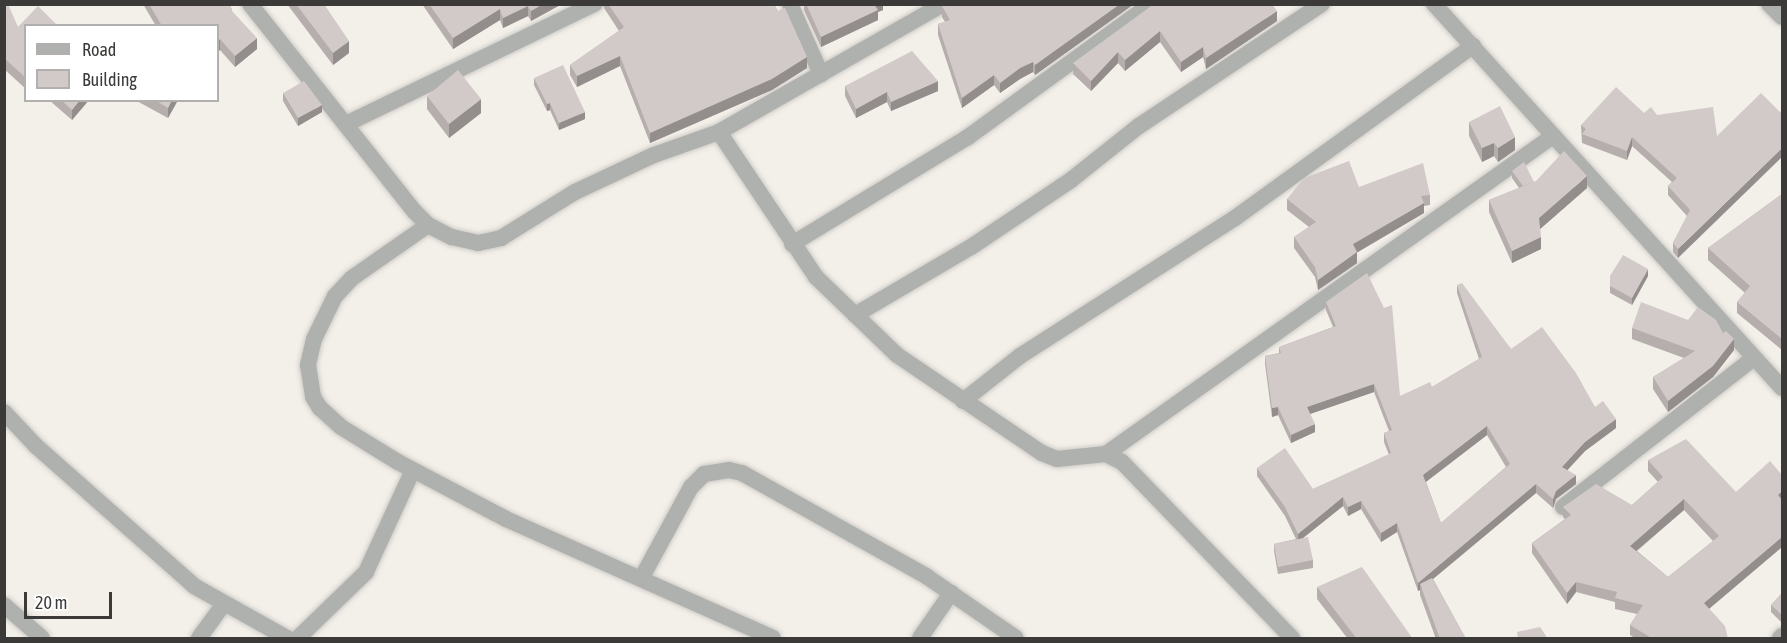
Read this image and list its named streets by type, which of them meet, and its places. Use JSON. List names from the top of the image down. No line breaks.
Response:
{"legend":["Road","Building"],"scale_bar":"20 m"}
